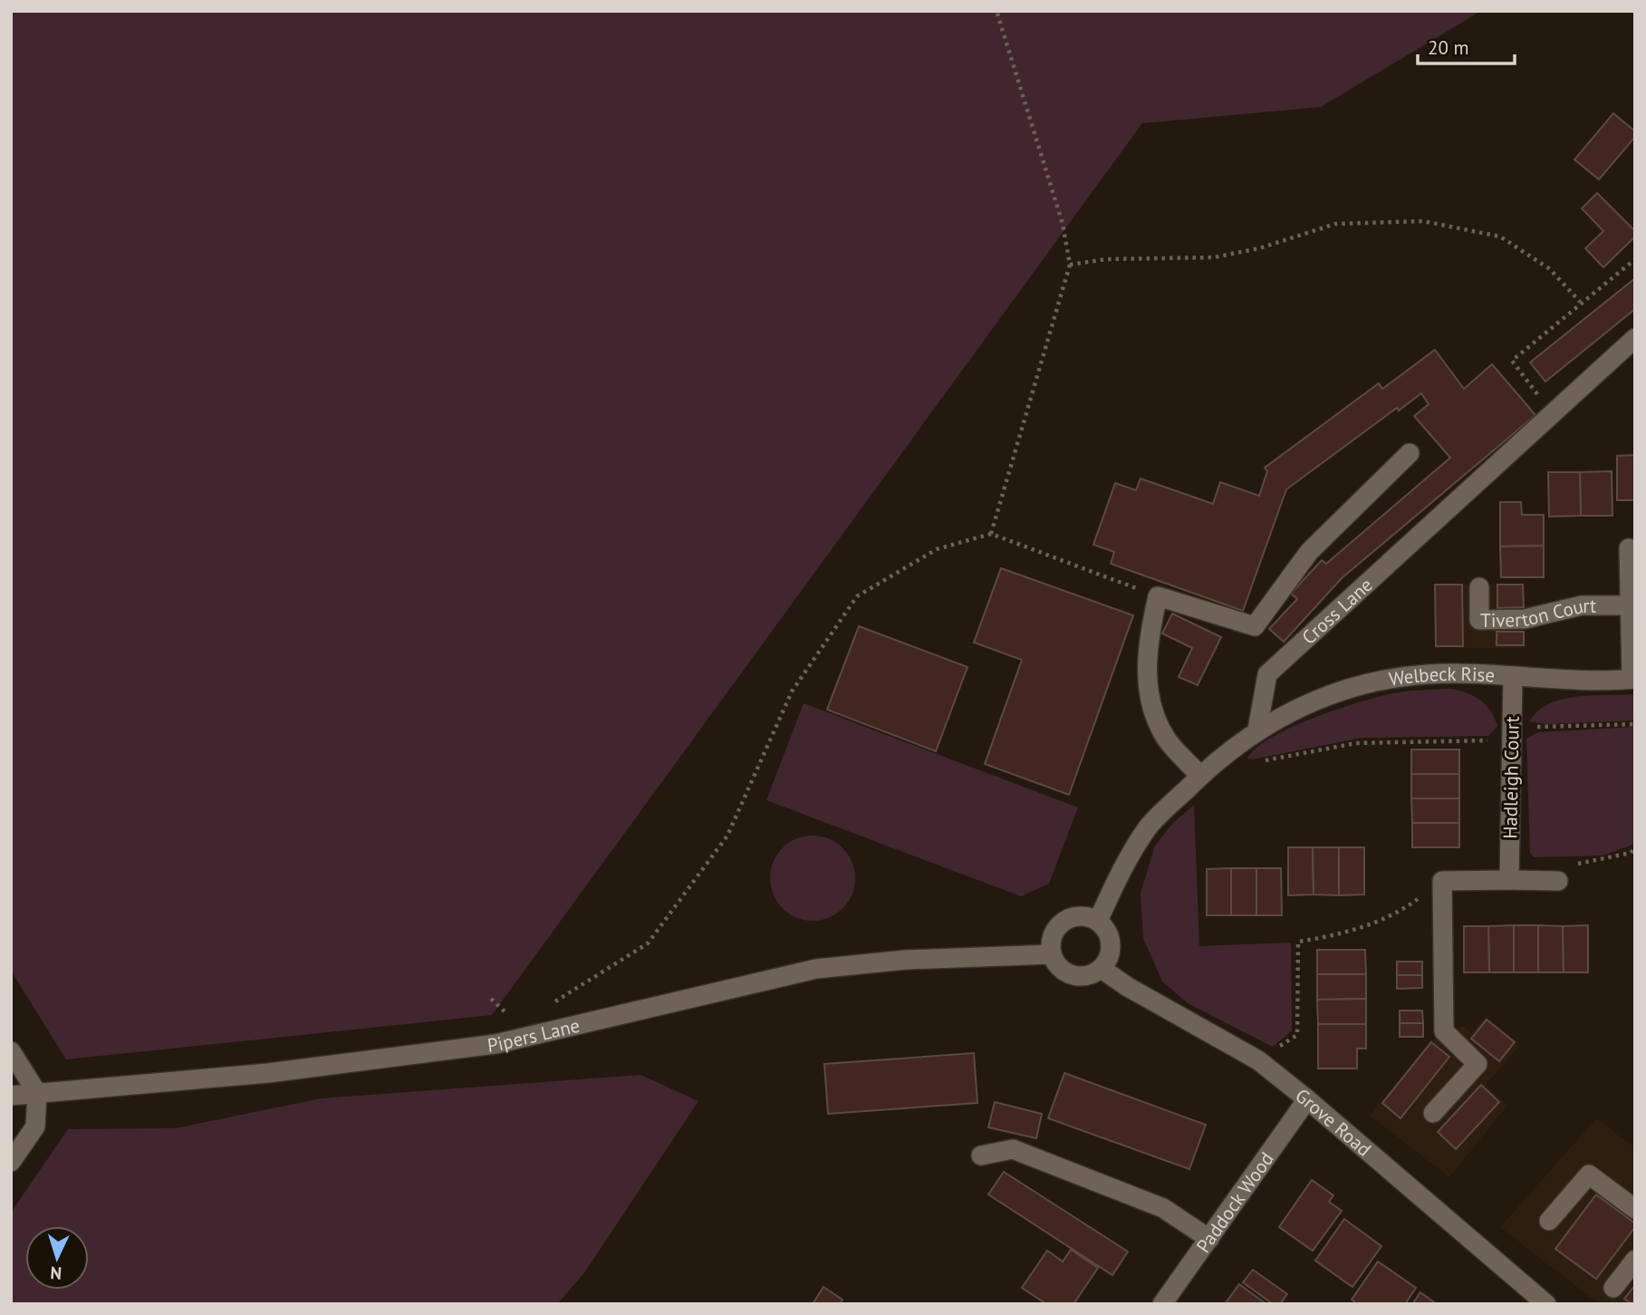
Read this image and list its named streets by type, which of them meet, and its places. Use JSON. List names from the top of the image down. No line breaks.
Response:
{"streets":{"street":["Tiverton Court","Cross Lane","Welbeck Rise","Hadleigh Court","Pipers Lane","Grove Road","Paddock Wood"]},"crossings":[["Tiverton Court","Welbeck Rise"],["Cross Lane","Welbeck Rise"],["Welbeck Rise","Hadleigh Court"],["Pipers Lane","Grove Road"],["Grove Road","Paddock Wood"]],"scale_bar":"20 m","north":"bottom"}
